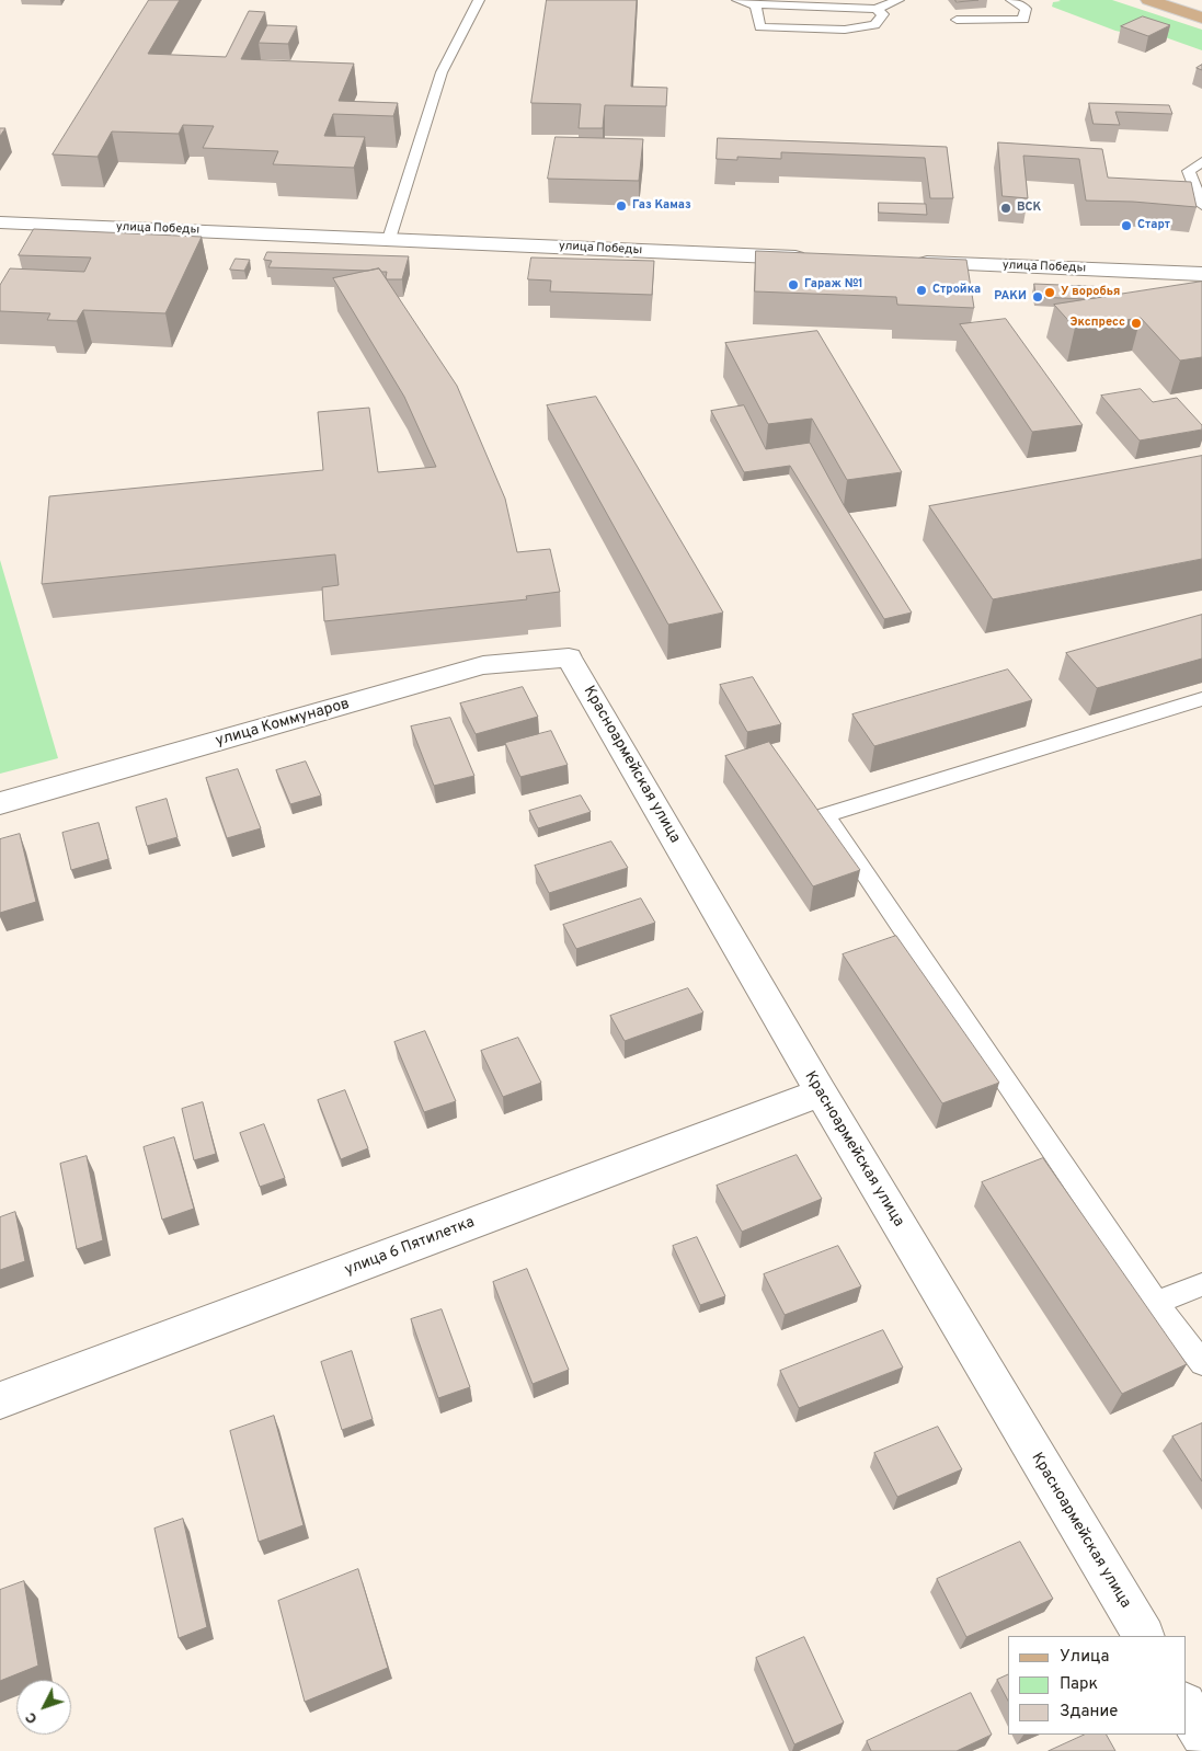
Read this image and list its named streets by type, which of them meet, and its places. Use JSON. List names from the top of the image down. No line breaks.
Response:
{"streets":{"street":["улица Победы","улица Коммунаров","Красноармейская улица","улица 6 Пятилетка"]},"crossings":[["улица Коммунаров","Красноармейская улица"],["Красноармейская улица","улица 6 Пятилетка"]],"places":["Газ Камаз","ВСК","Старт","Гараж №1","Стройка","У воробья","РАКИ","Экспресс"],"legend":["Улица","Парк","Здание"],"north":"bottom left"}
